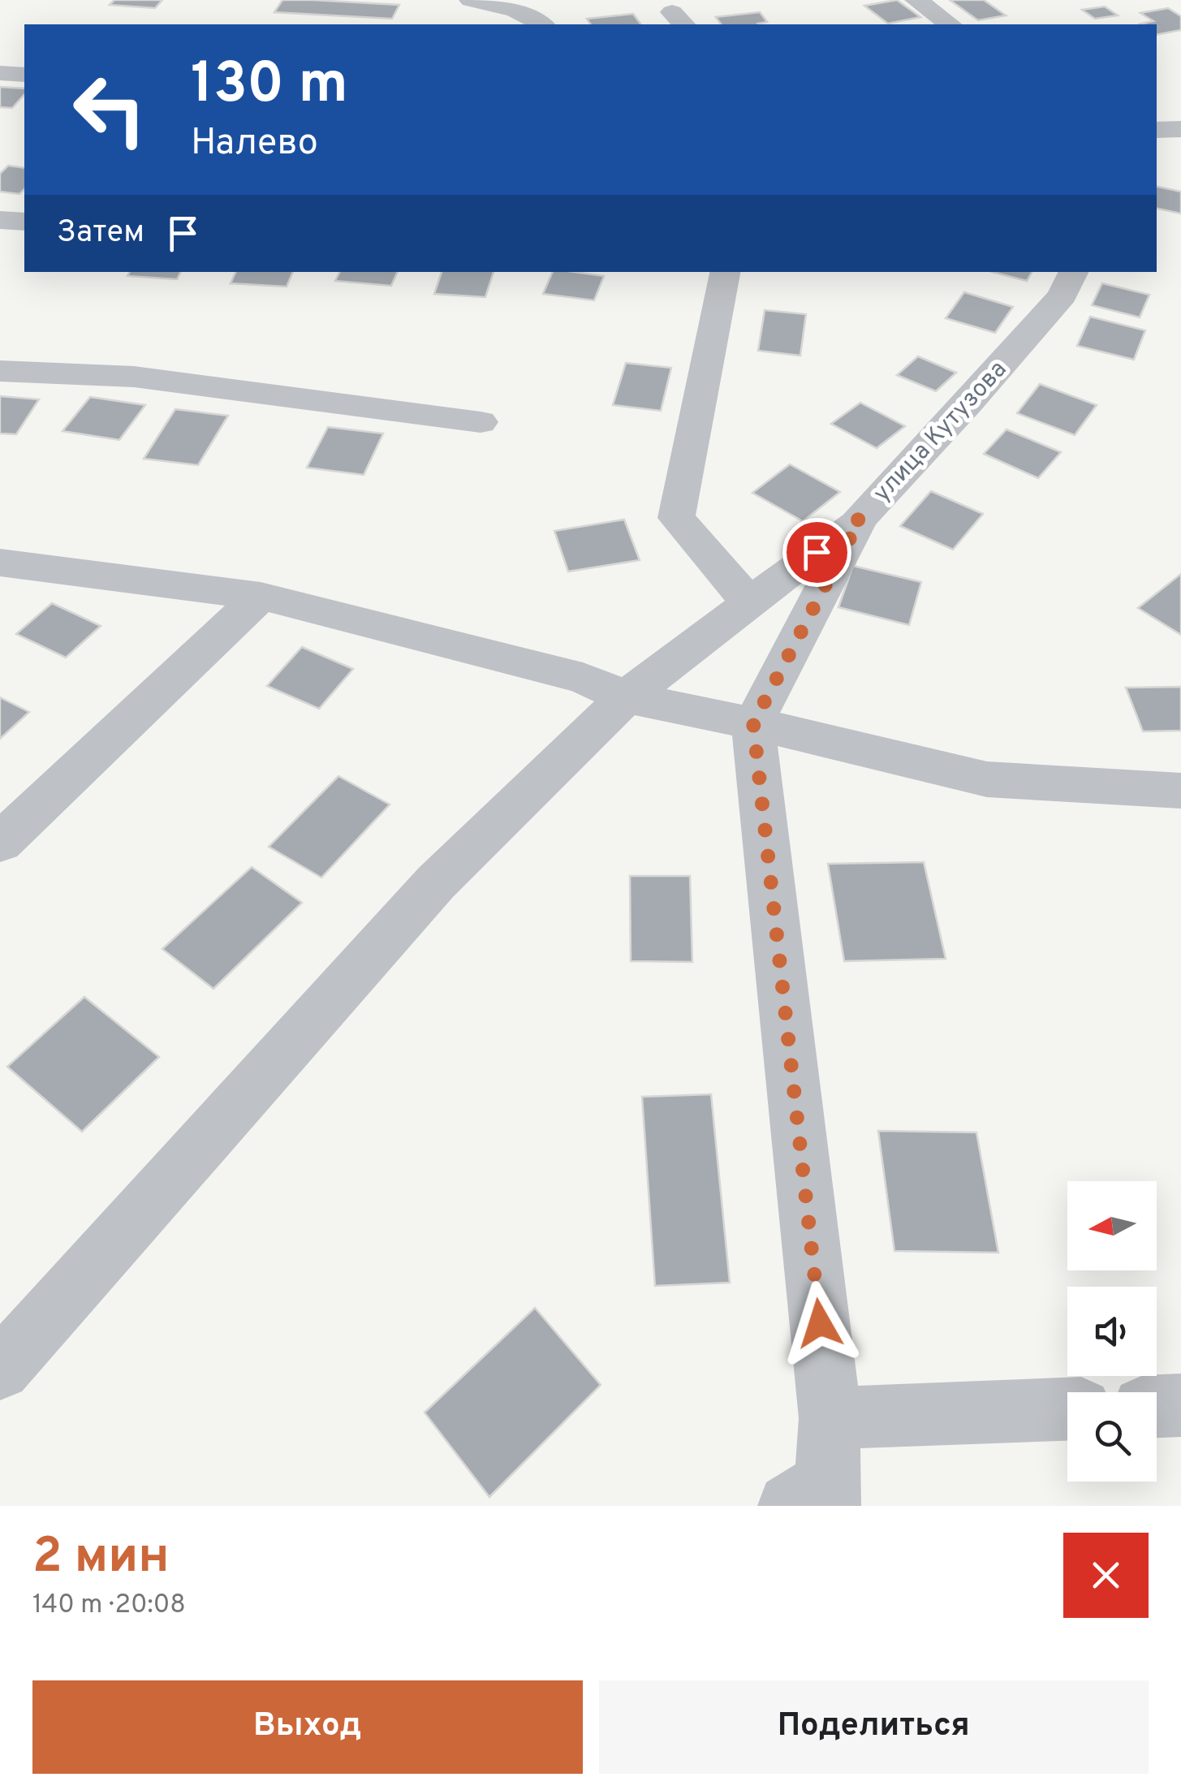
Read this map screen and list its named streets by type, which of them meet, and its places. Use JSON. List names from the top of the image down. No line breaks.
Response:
{"streets":{"street":["улица Кутузова"]},"north":"left","page":{"turn":["130 m","Налево"],"then":"Затем","heading":["2 мин","140 m · 20:08"],"buttons":["Выход","Поделиться"]}}
